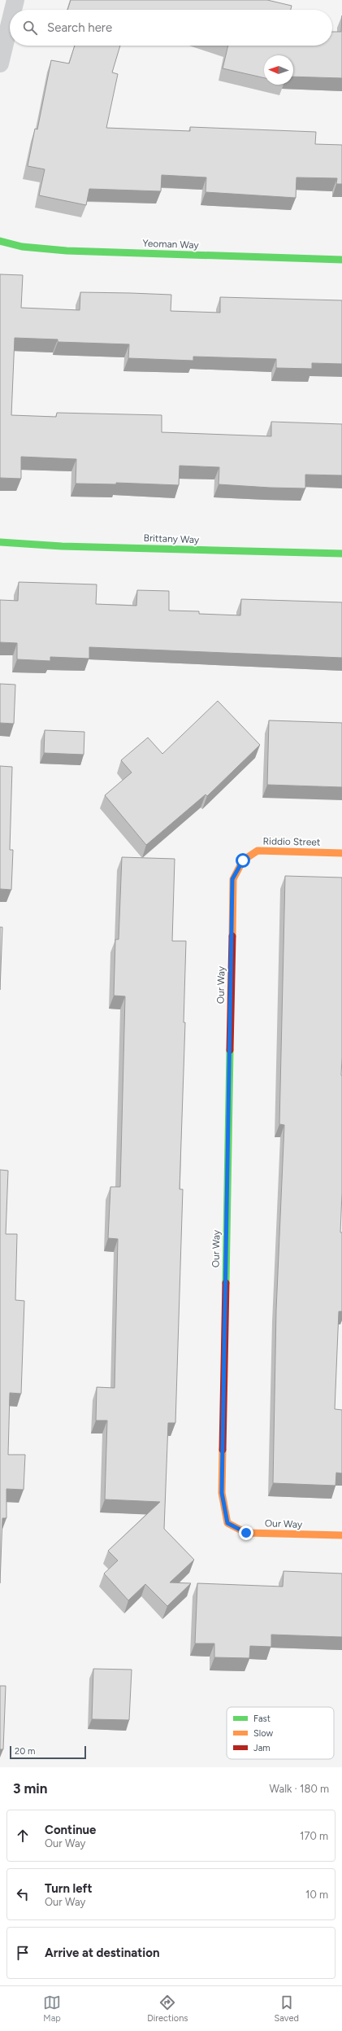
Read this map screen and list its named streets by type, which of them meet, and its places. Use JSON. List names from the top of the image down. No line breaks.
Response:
{"streets":{"street":["Yeoman Way","Brittany Way","Riddio Street","Our Way"]},"crossings":[["Riddio Street","Our Way"]],"legend":["Fast","Slow","Jam"],"scale_bar":"20 m","north":"left","page":{"search":"Search here","scale":"20 m","heading":["3 min","Walk · 180 m"],"list":[["Continue","Our Way","170 m"],["Turn left","Our Way","10 m"],"Arrive at destination"],"nav":["Map","Directions","Saved"]}}
